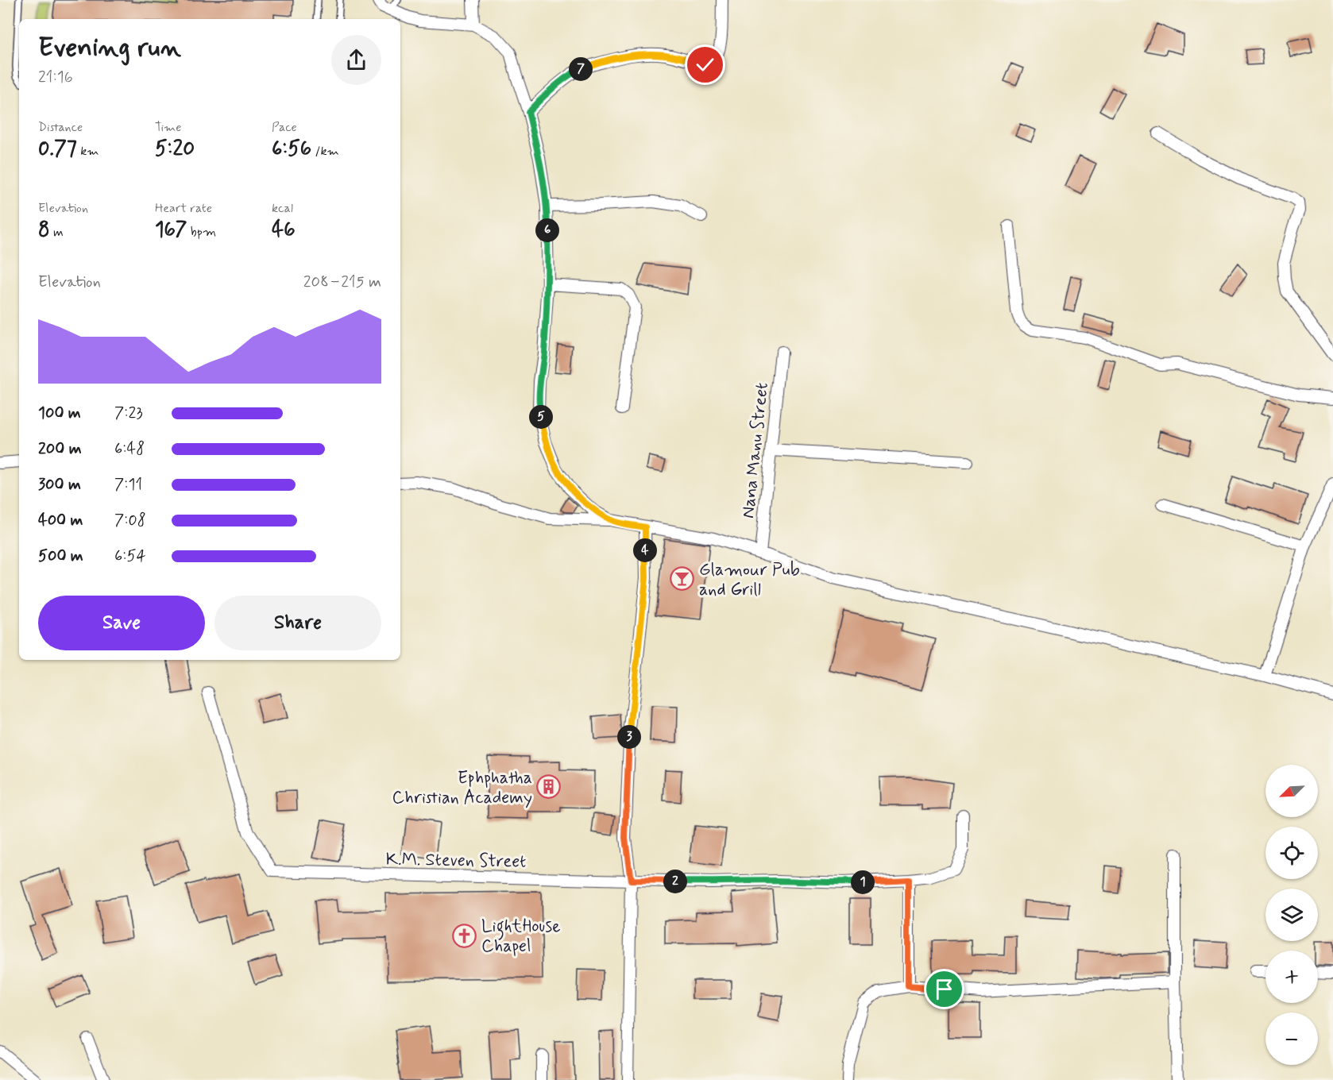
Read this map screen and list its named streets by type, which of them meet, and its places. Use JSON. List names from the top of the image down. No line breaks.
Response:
{"streets":{"street":["Nana Manu Street","K.M. Steven Street"]},"places":{"bar":["Glamour Pub and Grill"],"building":["Ephphatha Christian Academy"],"church":["LightHouse Chapel"]},"north":"bottom left","page":{"heading":["Evening run","21:16"],"pins":["7","6","5","4","3","2","1"],"stats":[["Distance","0.77 km"],["Time","5:20"],["Pace","6:56 /km"],["Elevation","8 m"],["Heart rate","167 bpm"],["kcal","46"]],"chart":["Elevation","208–215 m"],"list":[{"name":"100 m","note":"7:23"},{"name":"200 m","note":"6:48"},{"name":"300 m","note":"7:11"},{"name":"400 m","note":"7:08"},{"name":"500 m","note":"6:54"}],"buttons":["Save","Share"],"map_buttons":["+","−"]}}
